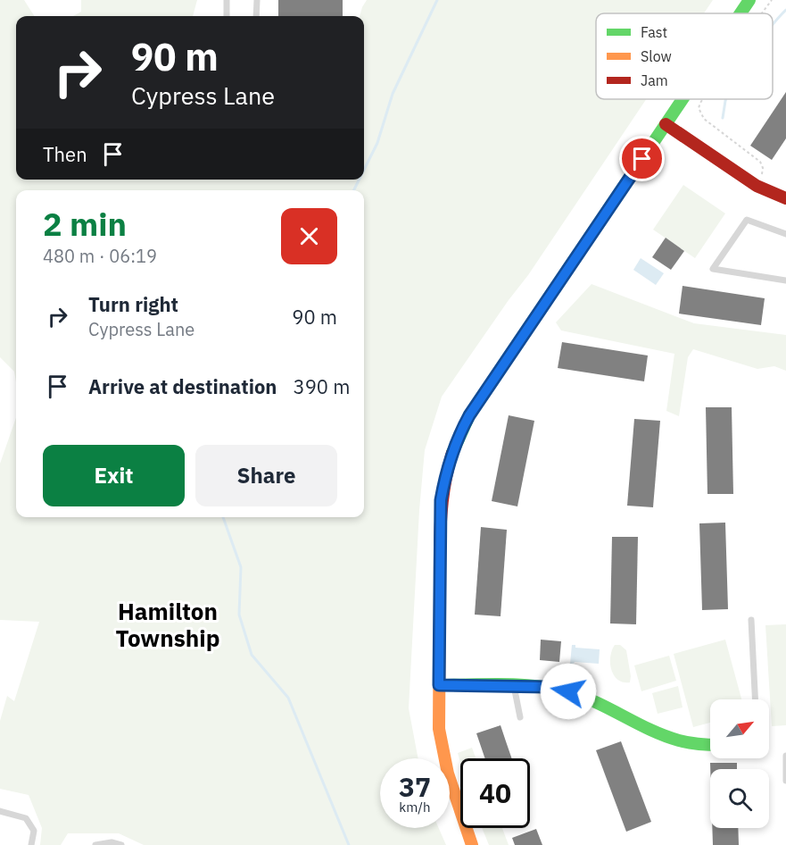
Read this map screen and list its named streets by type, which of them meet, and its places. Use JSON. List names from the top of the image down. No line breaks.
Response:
{"districts":["Hamilton Township"],"legend":["Fast","Slow","Jam"],"north":"top right","page":{"turn":["90 m","Cypress Lane"],"then":"Then","heading":["2 min","480 m · 06:19"],"list":[{"name":"Turn right","note":"Cypress Lane","value":"90 m"},{"name":"Arrive at destination","value":"390 m"}],"buttons":["Exit","Share"],"speed":"37 km/h","limit":"40"}}
